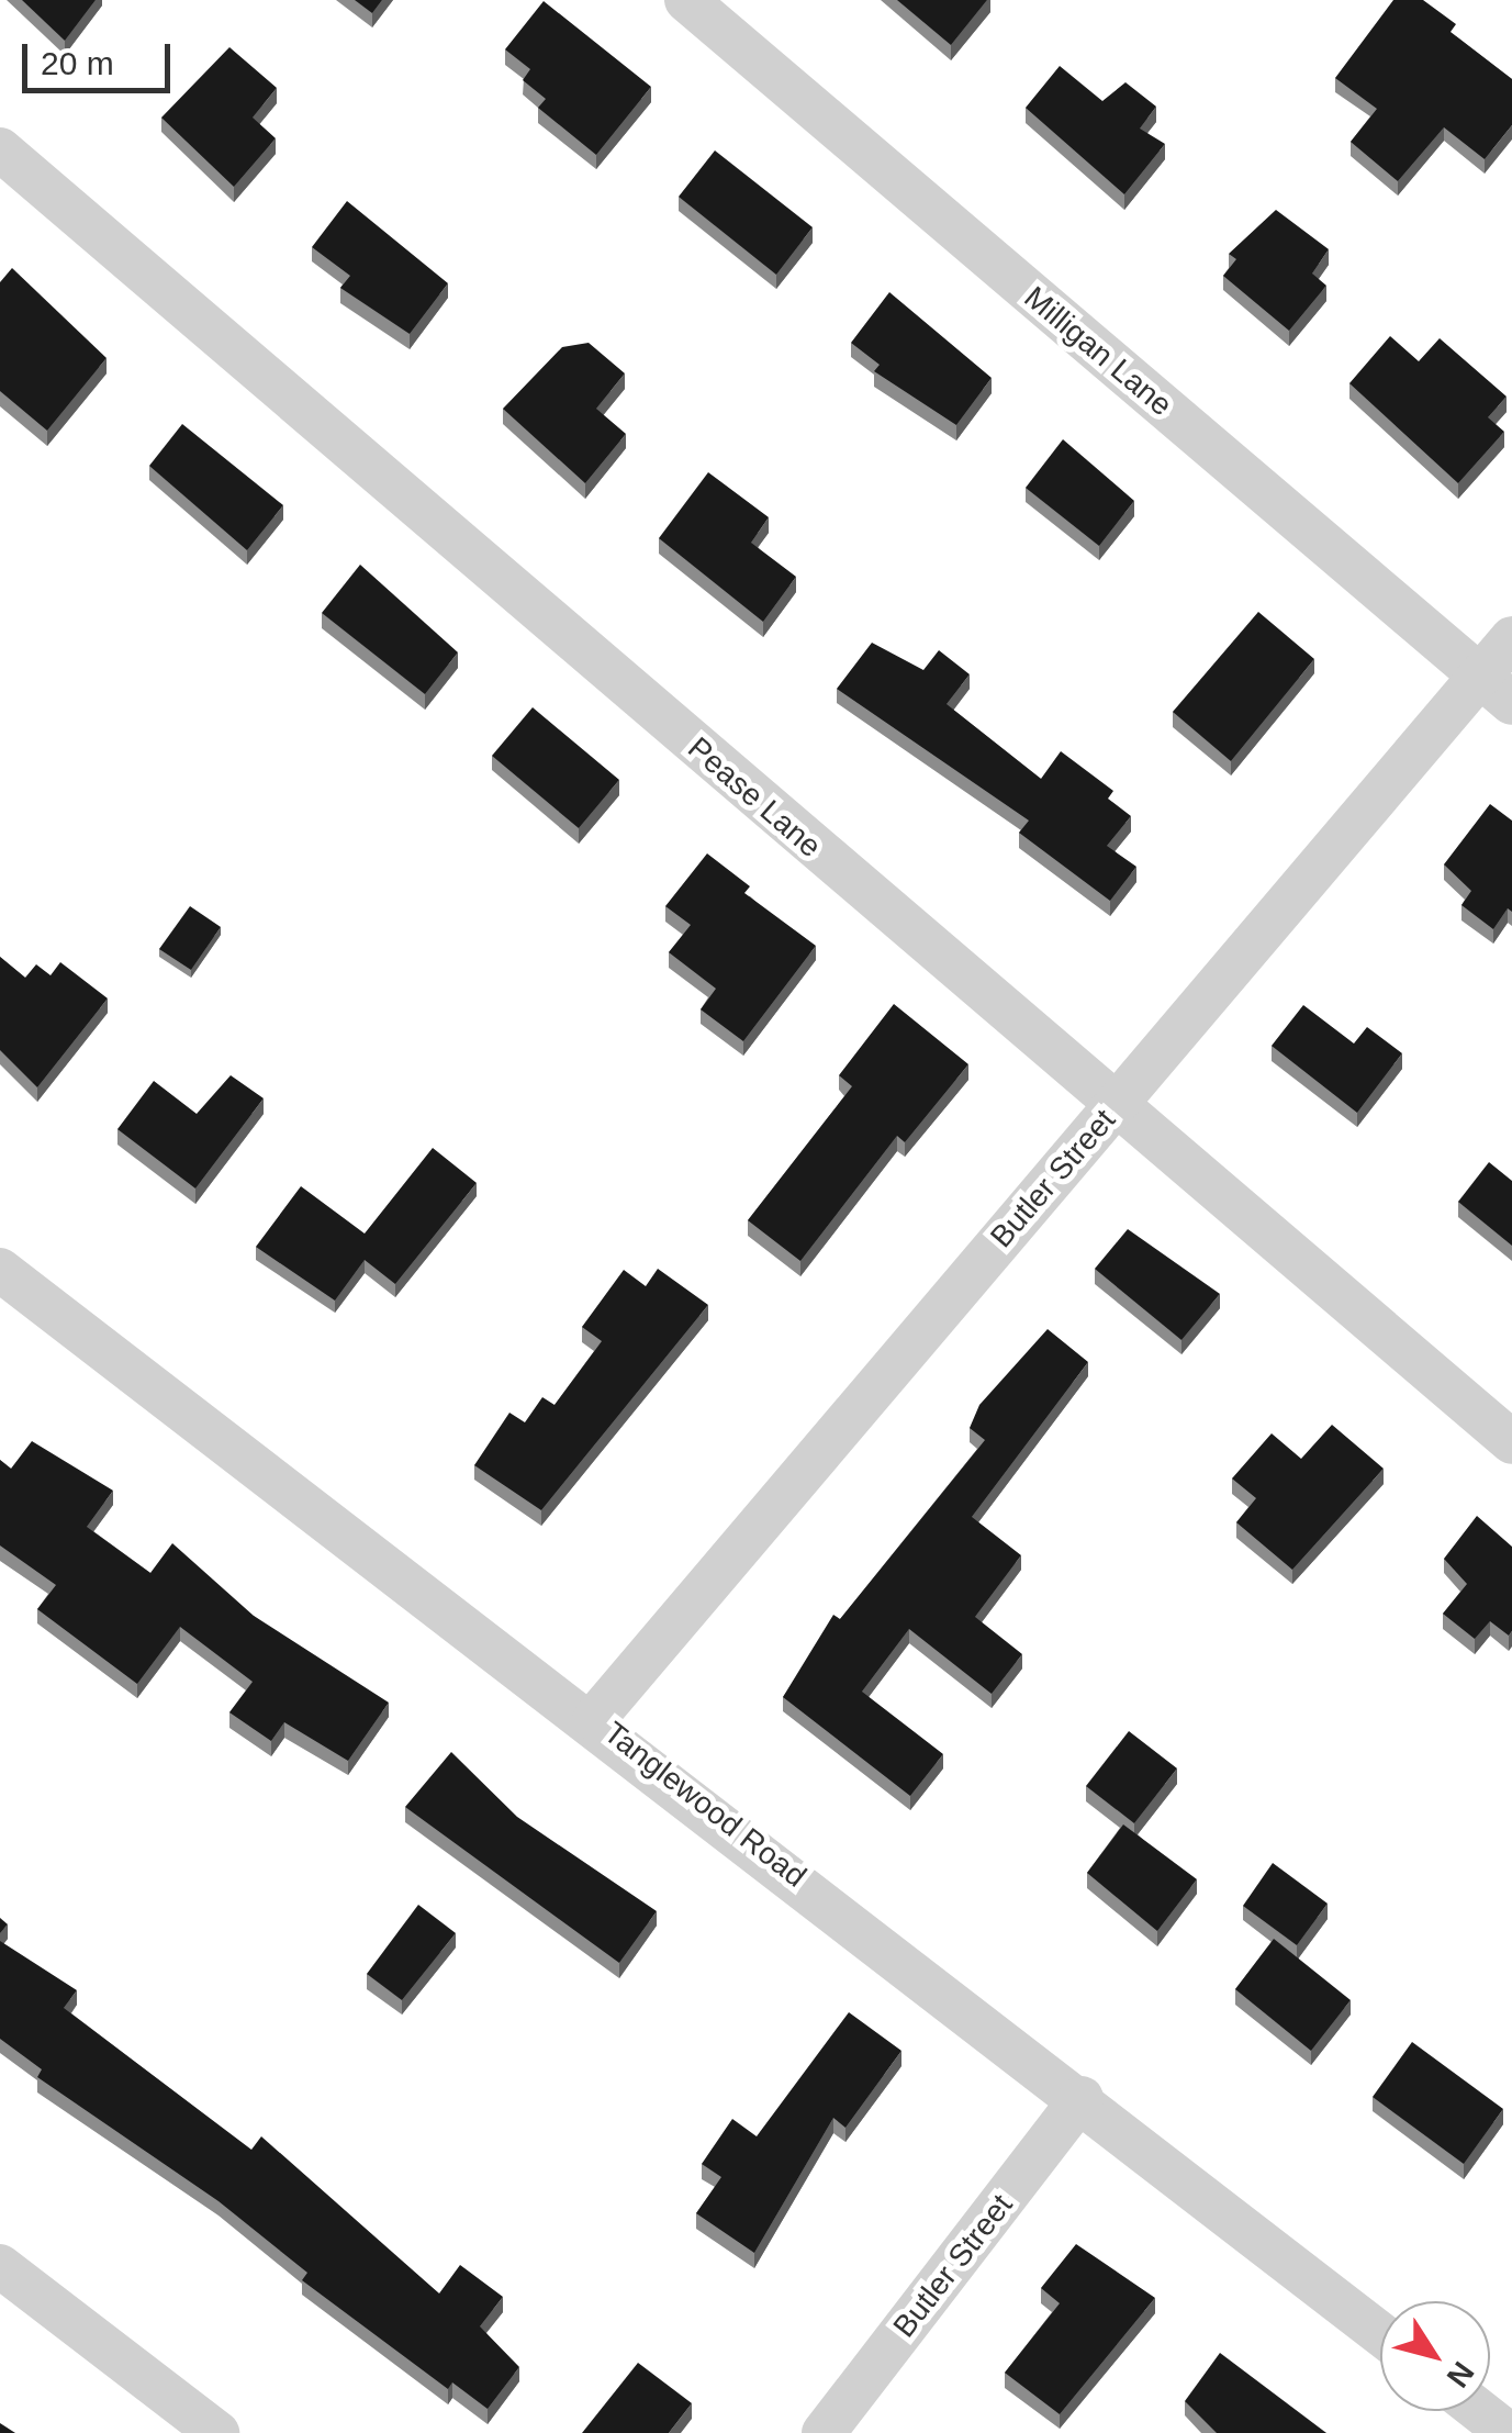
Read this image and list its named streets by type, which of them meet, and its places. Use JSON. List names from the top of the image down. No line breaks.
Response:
{"streets":{"street":["Milligan Lane","Pease Lane","Butler Street","Tanglewood Road"]},"crossings":[["Milligan Lane","Butler Street"],["Pease Lane","Butler Street"],["Butler Street","Tanglewood Road"]],"scale_bar":"20 m","north":"bottom right"}
